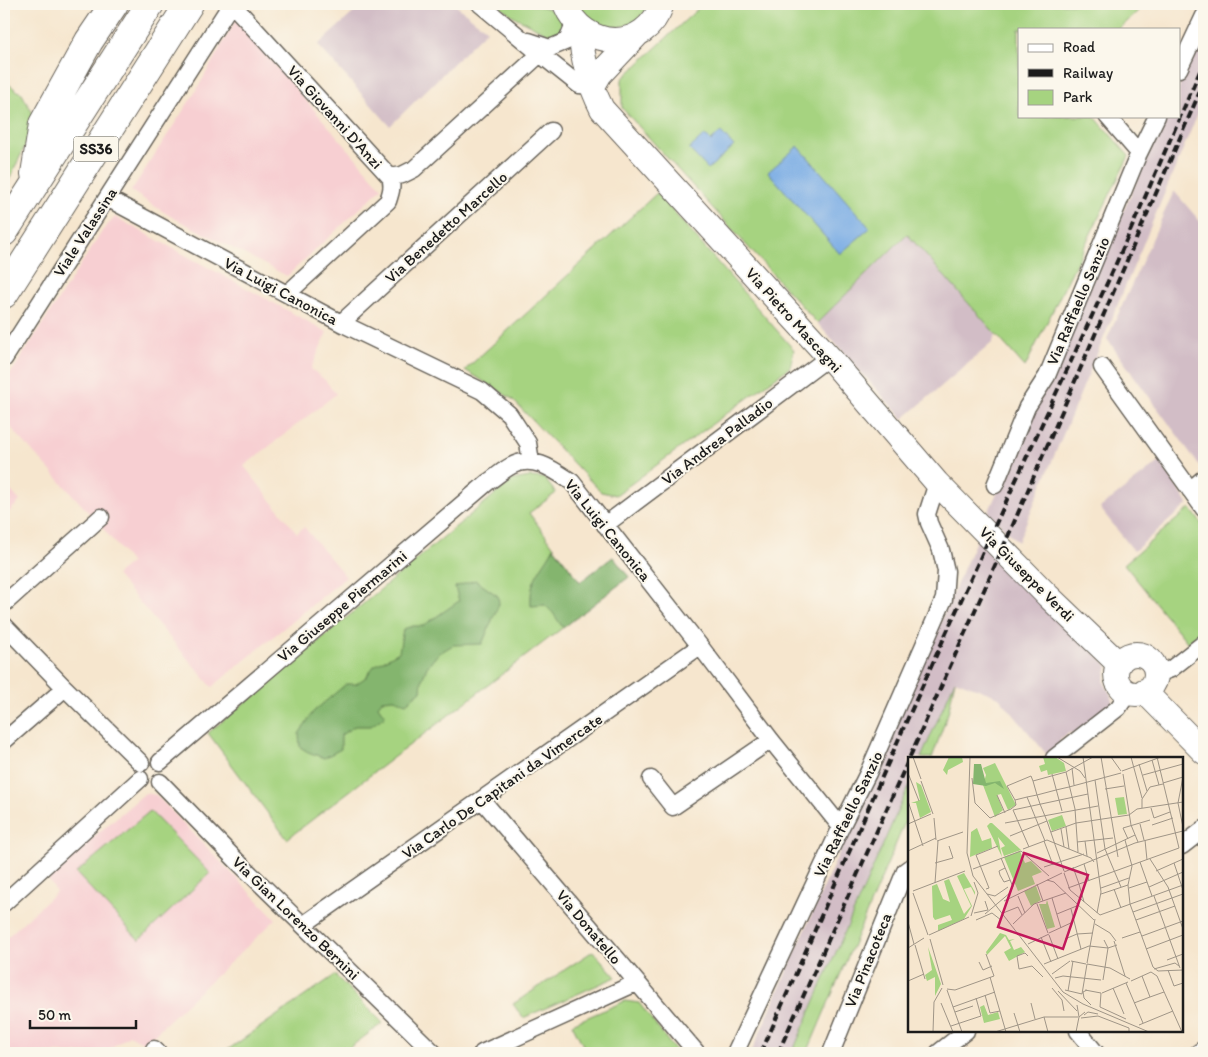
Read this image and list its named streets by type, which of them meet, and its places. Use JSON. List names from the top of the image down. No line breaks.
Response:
{"streets":{"highway":["SS36"],"street":["Via Giovanni D'Anzi","Via Benedetto Marcello","Viale Valassina","Via Luigi Canonica","Via Raffaello Sanzio","Via Pietro Mascagni","Via Andrea Palladio","Via Giuseppe Verdi","Via Giuseppe Piermarini","Via Carlo De Capitani da Vimercate","Via Gian Lorenzo Bernini","Via Donatello","Via Pinacoteca"]},"crossings":[["Via Giovanni D'Anzi","Viale Valassina"],["Via Giovanni D'Anzi","Via Luigi Canonica"],["Via Benedetto Marcello","Via Luigi Canonica"],["Viale Valassina","Via Luigi Canonica"],["Via Luigi Canonica","Via Raffaello Sanzio"],["Via Luigi Canonica","Via Andrea Palladio"],["Via Luigi Canonica","Via Giuseppe Piermarini"],["Via Luigi Canonica","Via Carlo De Capitani da Vimercate"],["Via Raffaello Sanzio","Via Pietro Mascagni"],["Via Raffaello Sanzio","Via Giuseppe Verdi"],["Via Pietro Mascagni","Via Andrea Palladio"],["Via Pietro Mascagni","Via Giuseppe Verdi"],["Via Giuseppe Piermarini","Via Gian Lorenzo Bernini"],["Via Carlo De Capitani da Vimercate","Via Gian Lorenzo Bernini"],["Via Carlo De Capitani da Vimercate","Via Donatello"]],"legend":["Road","Railway","Park"],"scale_bar":"50 m"}
